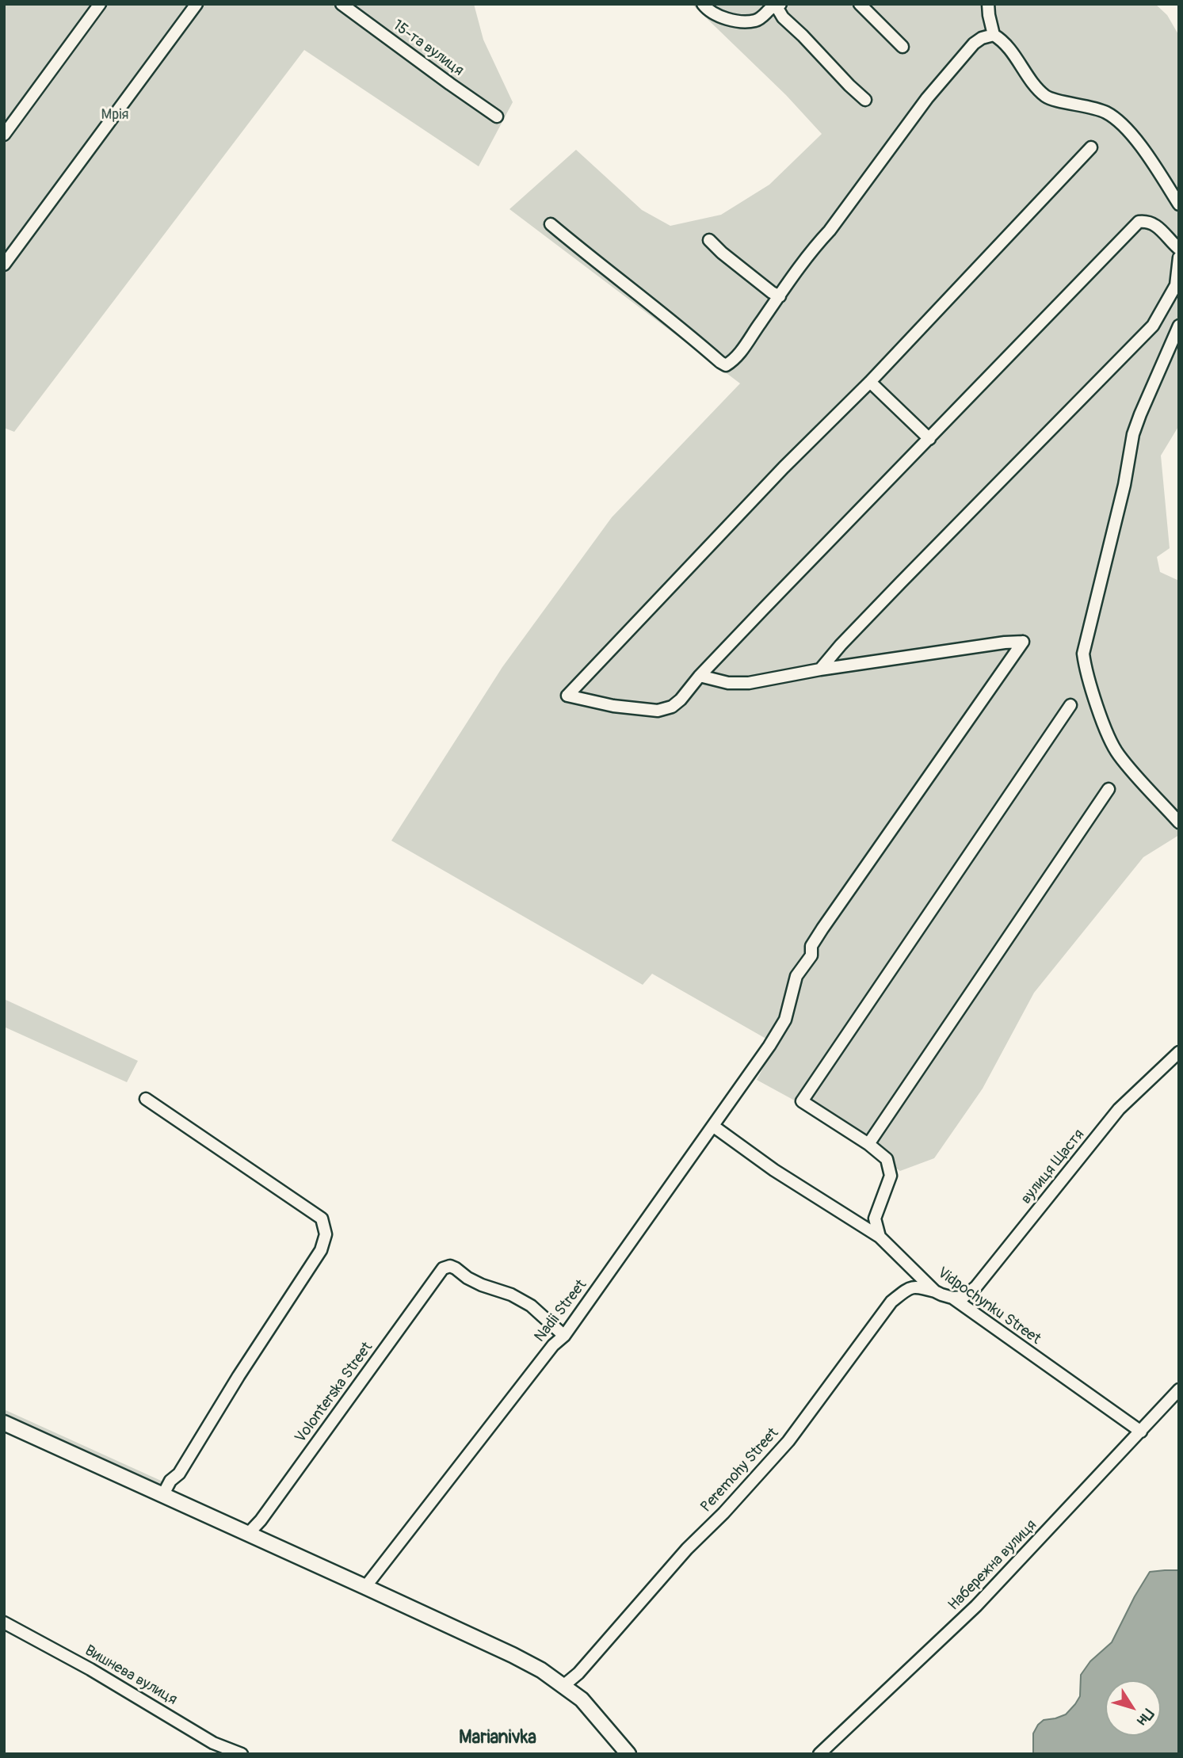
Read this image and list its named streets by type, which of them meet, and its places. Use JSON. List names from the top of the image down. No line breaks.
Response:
{"streets":{"street":["15-та вулиця","вулиця Щастя","Vidpochynku Street","Nadii Street","Volonterska Street","Peremohy Street","Набережна вулиця","Вишнева вулиця"]},"crossings":[["вулиця Щастя","Vidpochynku Street"],["Vidpochynku Street","Nadii Street"],["Vidpochynku Street","Peremohy Street"],["Vidpochynku Street","Набережна вулиця"],["Nadii Street","Volonterska Street"]],"districts":["Marianivka"],"parks":["Мрія"],"north":"bottom right"}
